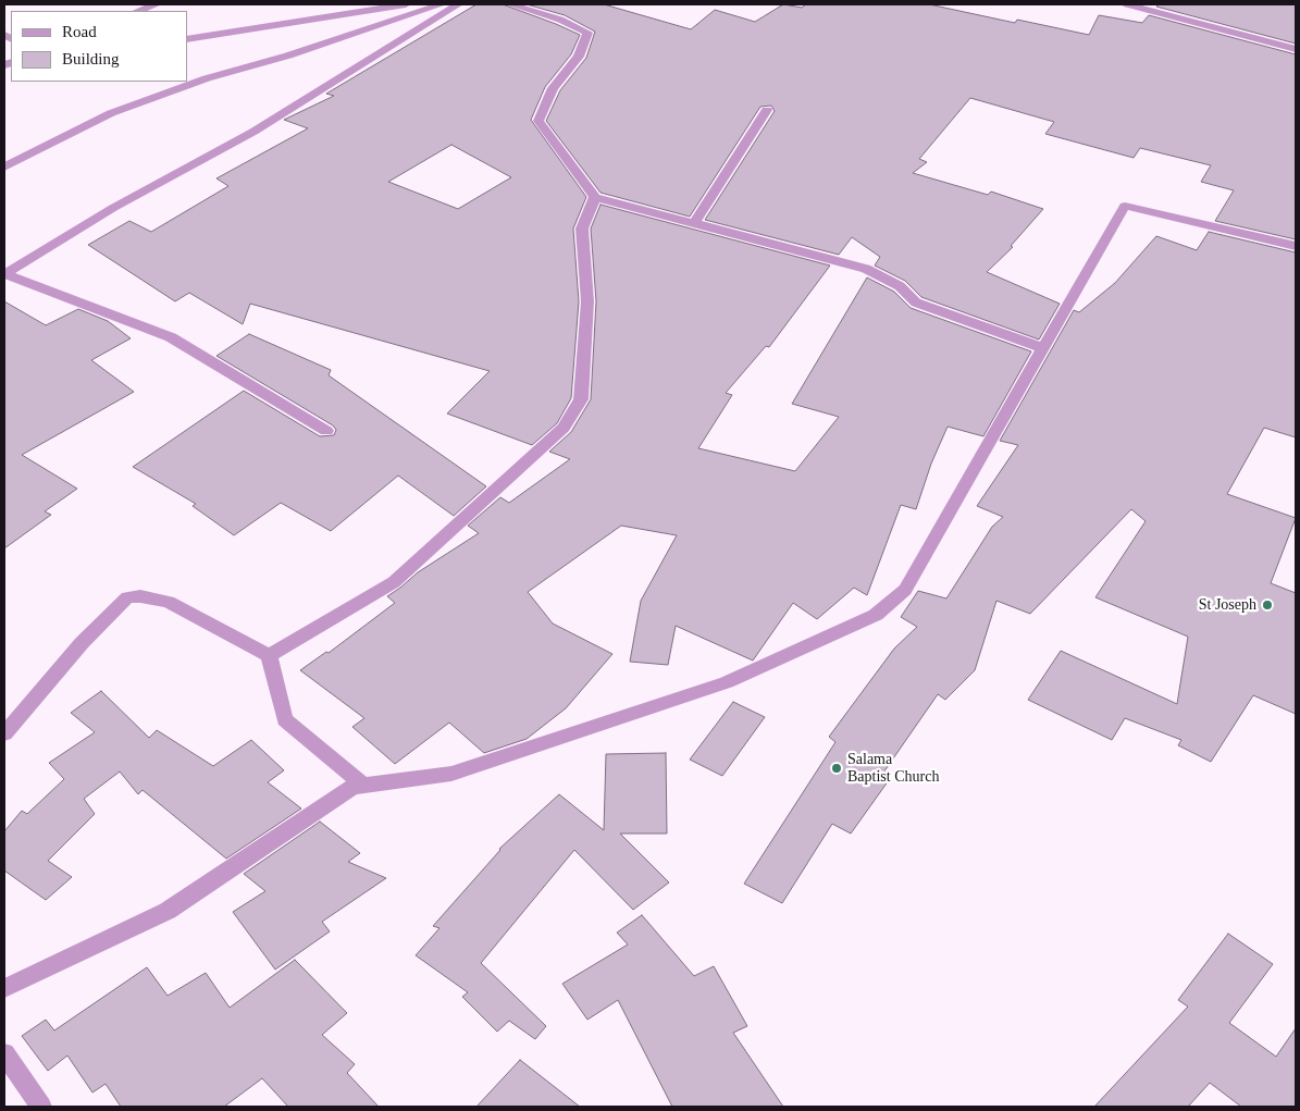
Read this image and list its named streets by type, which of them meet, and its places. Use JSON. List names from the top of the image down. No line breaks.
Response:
{"places":["St Joseph","Salama Baptist Church"],"legend":["Road","Building"]}
